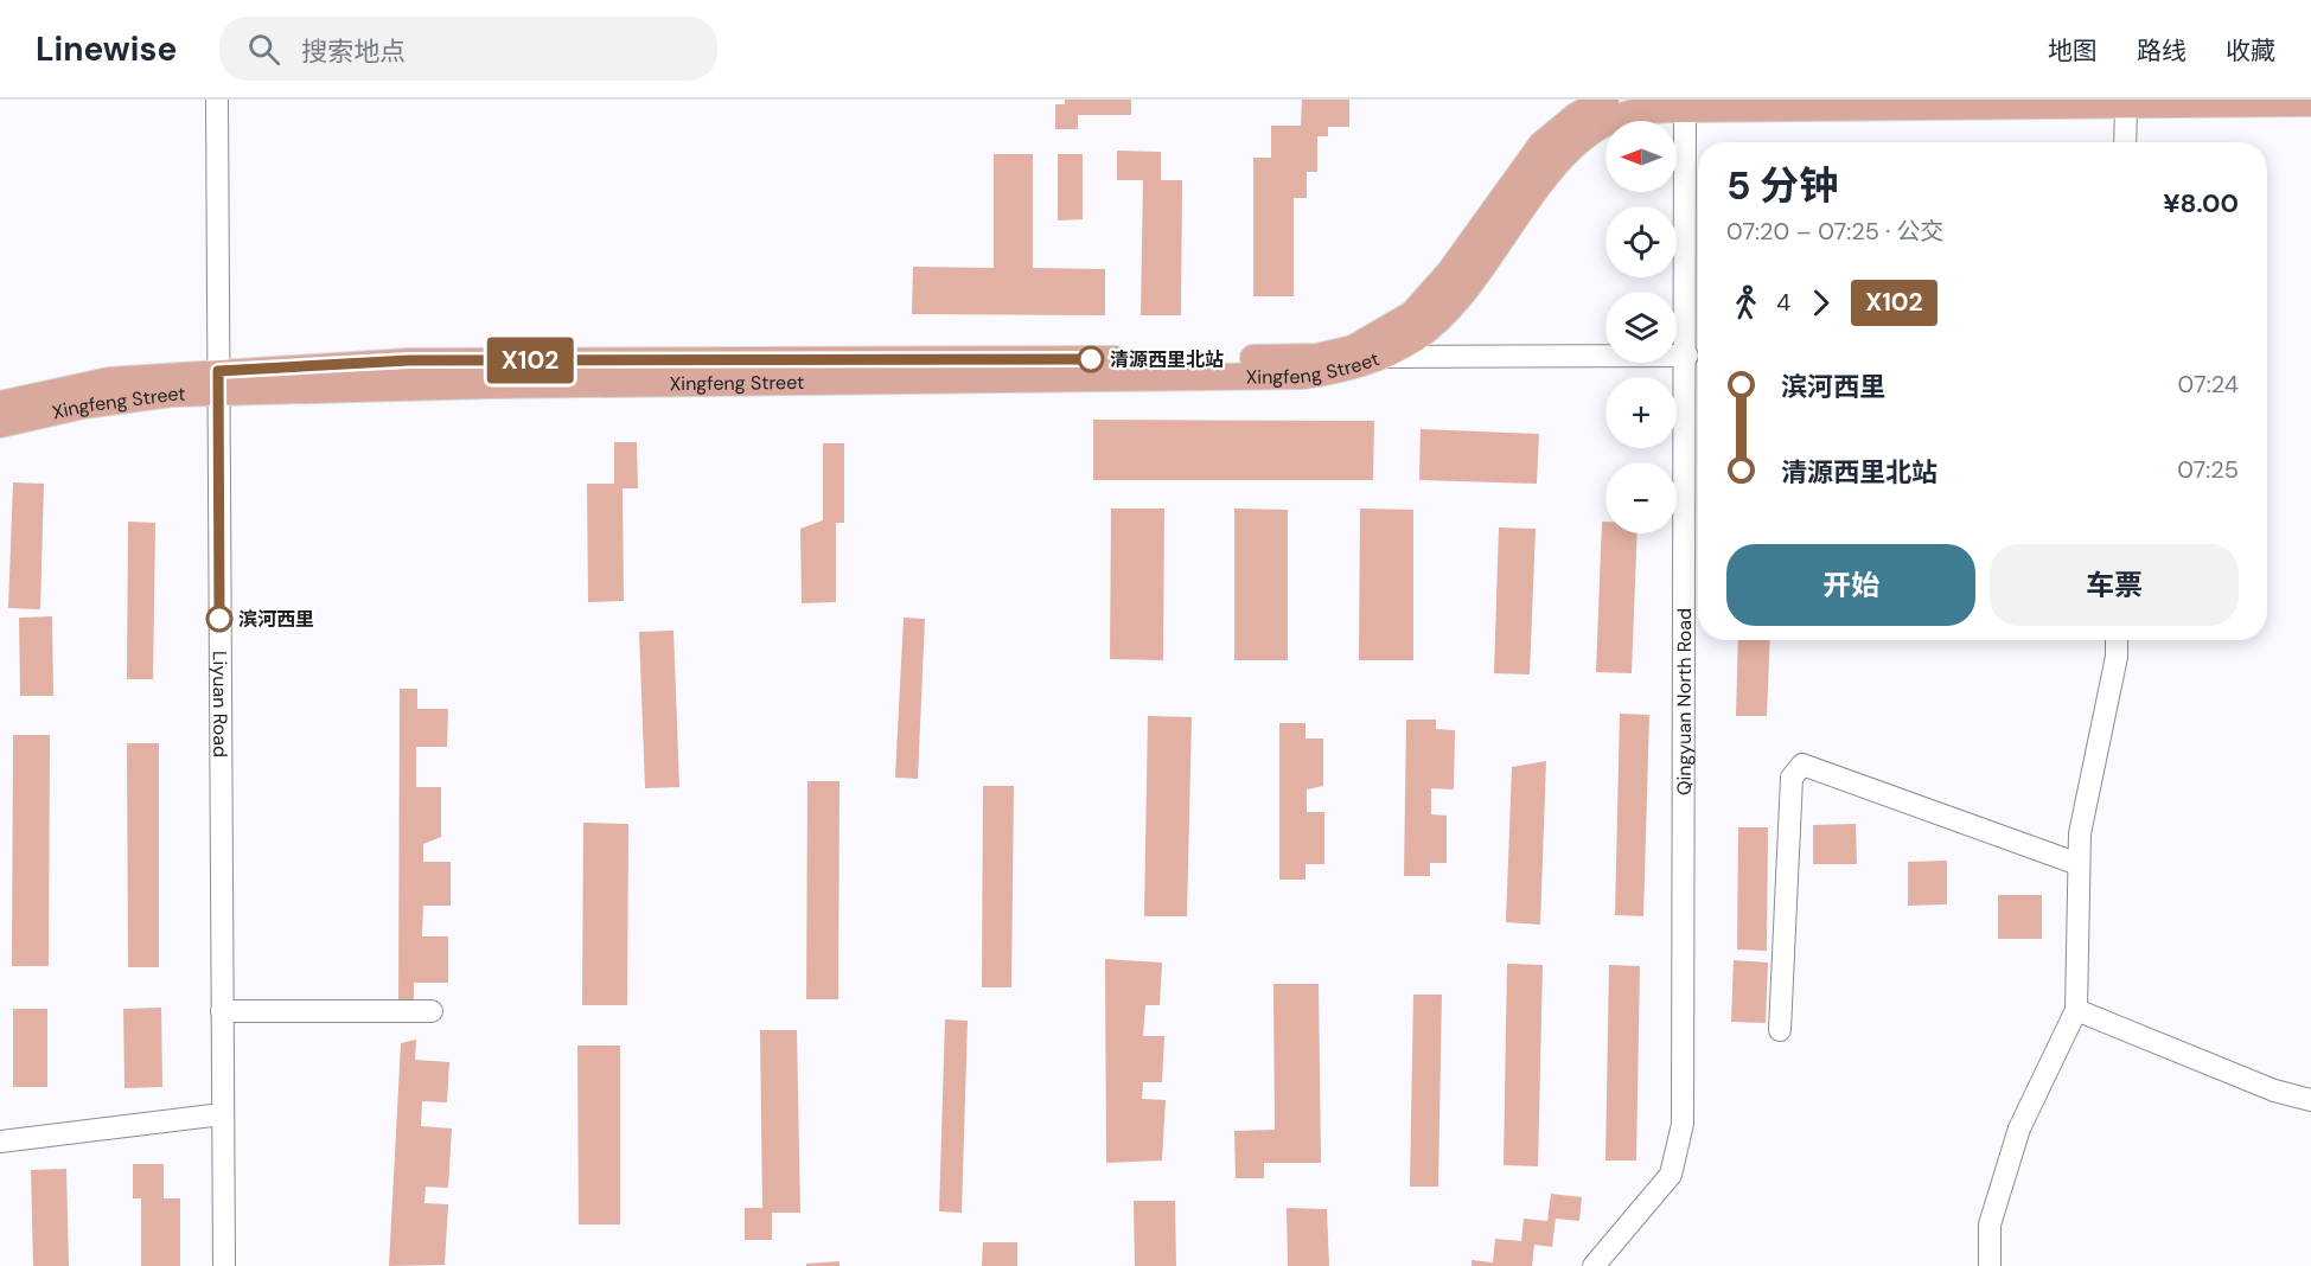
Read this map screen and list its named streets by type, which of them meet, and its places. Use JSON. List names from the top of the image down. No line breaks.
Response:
{"streets":{"main road":["Xingfeng Street"],"street":["Qingyuan North Road","Liyuan Road"]},"crossings":[["Xingfeng Street","Qingyuan North Road"],["Xingfeng Street","Liyuan Road"]],"places":["清源西里北站","滨河西里"],"lines":["bus line X102"],"north":"left","page":{"header":"Linewise","search":"搜索地点","nav":["地图","路线","收藏"],"on_map":"X102","map_buttons":["+","−"],"heading":["5 分钟","07:20 – 07:25 · 公交","¥8.00"],"legs":["4","X102"],"list":[{"name":"滨河西里","value":"07:24"},{"name":"清源西里北站","value":"07:25"}],"buttons":["开始","车票"]}}
